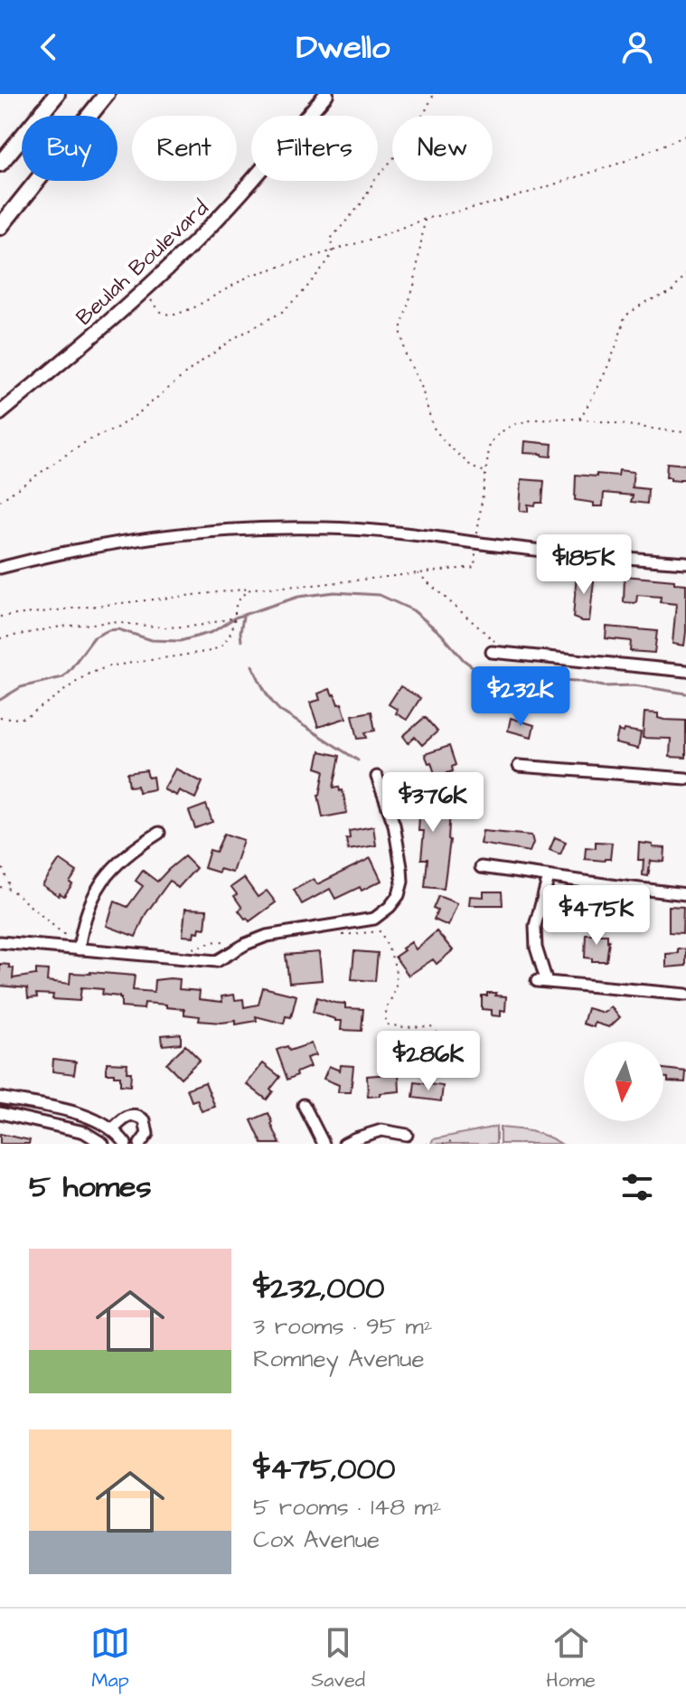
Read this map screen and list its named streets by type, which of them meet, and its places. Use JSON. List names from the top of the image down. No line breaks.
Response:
{"streets":{"main road":["Beulah Boulevard"]},"north":"bottom","page":{"header":"Dwello","chip":["Buy","Rent","Filters","New"],"price":["$185K","$232K","$376K","$475K","$286K"],"heading":"5 homes","list":[{"name":"$232,000","note":"3 rooms · 95 m² · Romney Avenue"},{"name":"$475,000","note":"5 rooms · 148 m² · Cox Avenue"}],"tabs":["Map","Saved","Home"]}}
